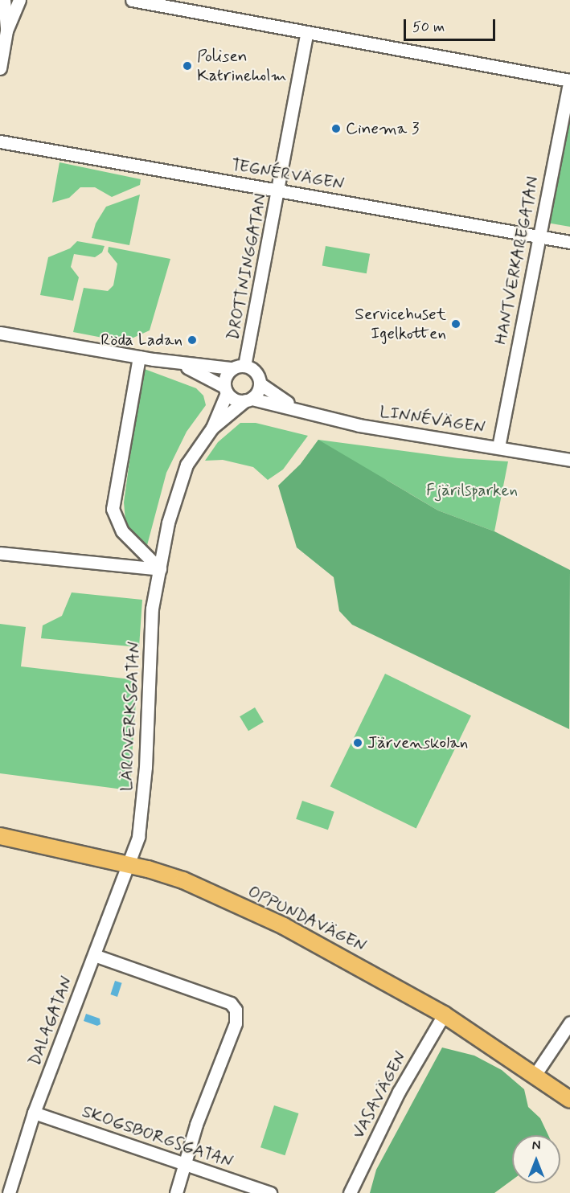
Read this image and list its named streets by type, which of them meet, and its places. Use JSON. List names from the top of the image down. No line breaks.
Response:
{"streets":{"main road":["OPPUNDAVÄGEN"],"street":["TEGNÉRVÄGEN","HANTVERKAREGATAN","DROTTNINGGATAN","LINNÉVÄGEN","LÄROVERKSGATAN","DALAGATAN","VASAVÄGEN","SKOGSBORGSGATAN"]},"crossings":[["TEGNÉRVÄGEN","HANTVERKAREGATAN"],["TEGNÉRVÄGEN","DROTTNINGGATAN"],["HANTVERKAREGATAN","LINNÉVÄGEN"],["DROTTNINGGATAN","LINNÉVÄGEN"],["DROTTNINGGATAN","LÄROVERKSGATAN"],["LINNÉVÄGEN","LÄROVERKSGATAN"],["LÄROVERKSGATAN","OPPUNDAVÄGEN"],["LÄROVERKSGATAN","DALAGATAN"],["OPPUNDAVÄGEN","DALAGATAN"],["OPPUNDAVÄGEN","VASAVÄGEN"],["DALAGATAN","SKOGSBORGSGATAN"]],"parks":["Fjärilsparken"],"places":["Polisen Katrineholm","Cinema 3","Servicehuset Igelkotten","Röda Ladan","Järvenskolan"],"scale_bar":"50 m","north":"top"}
